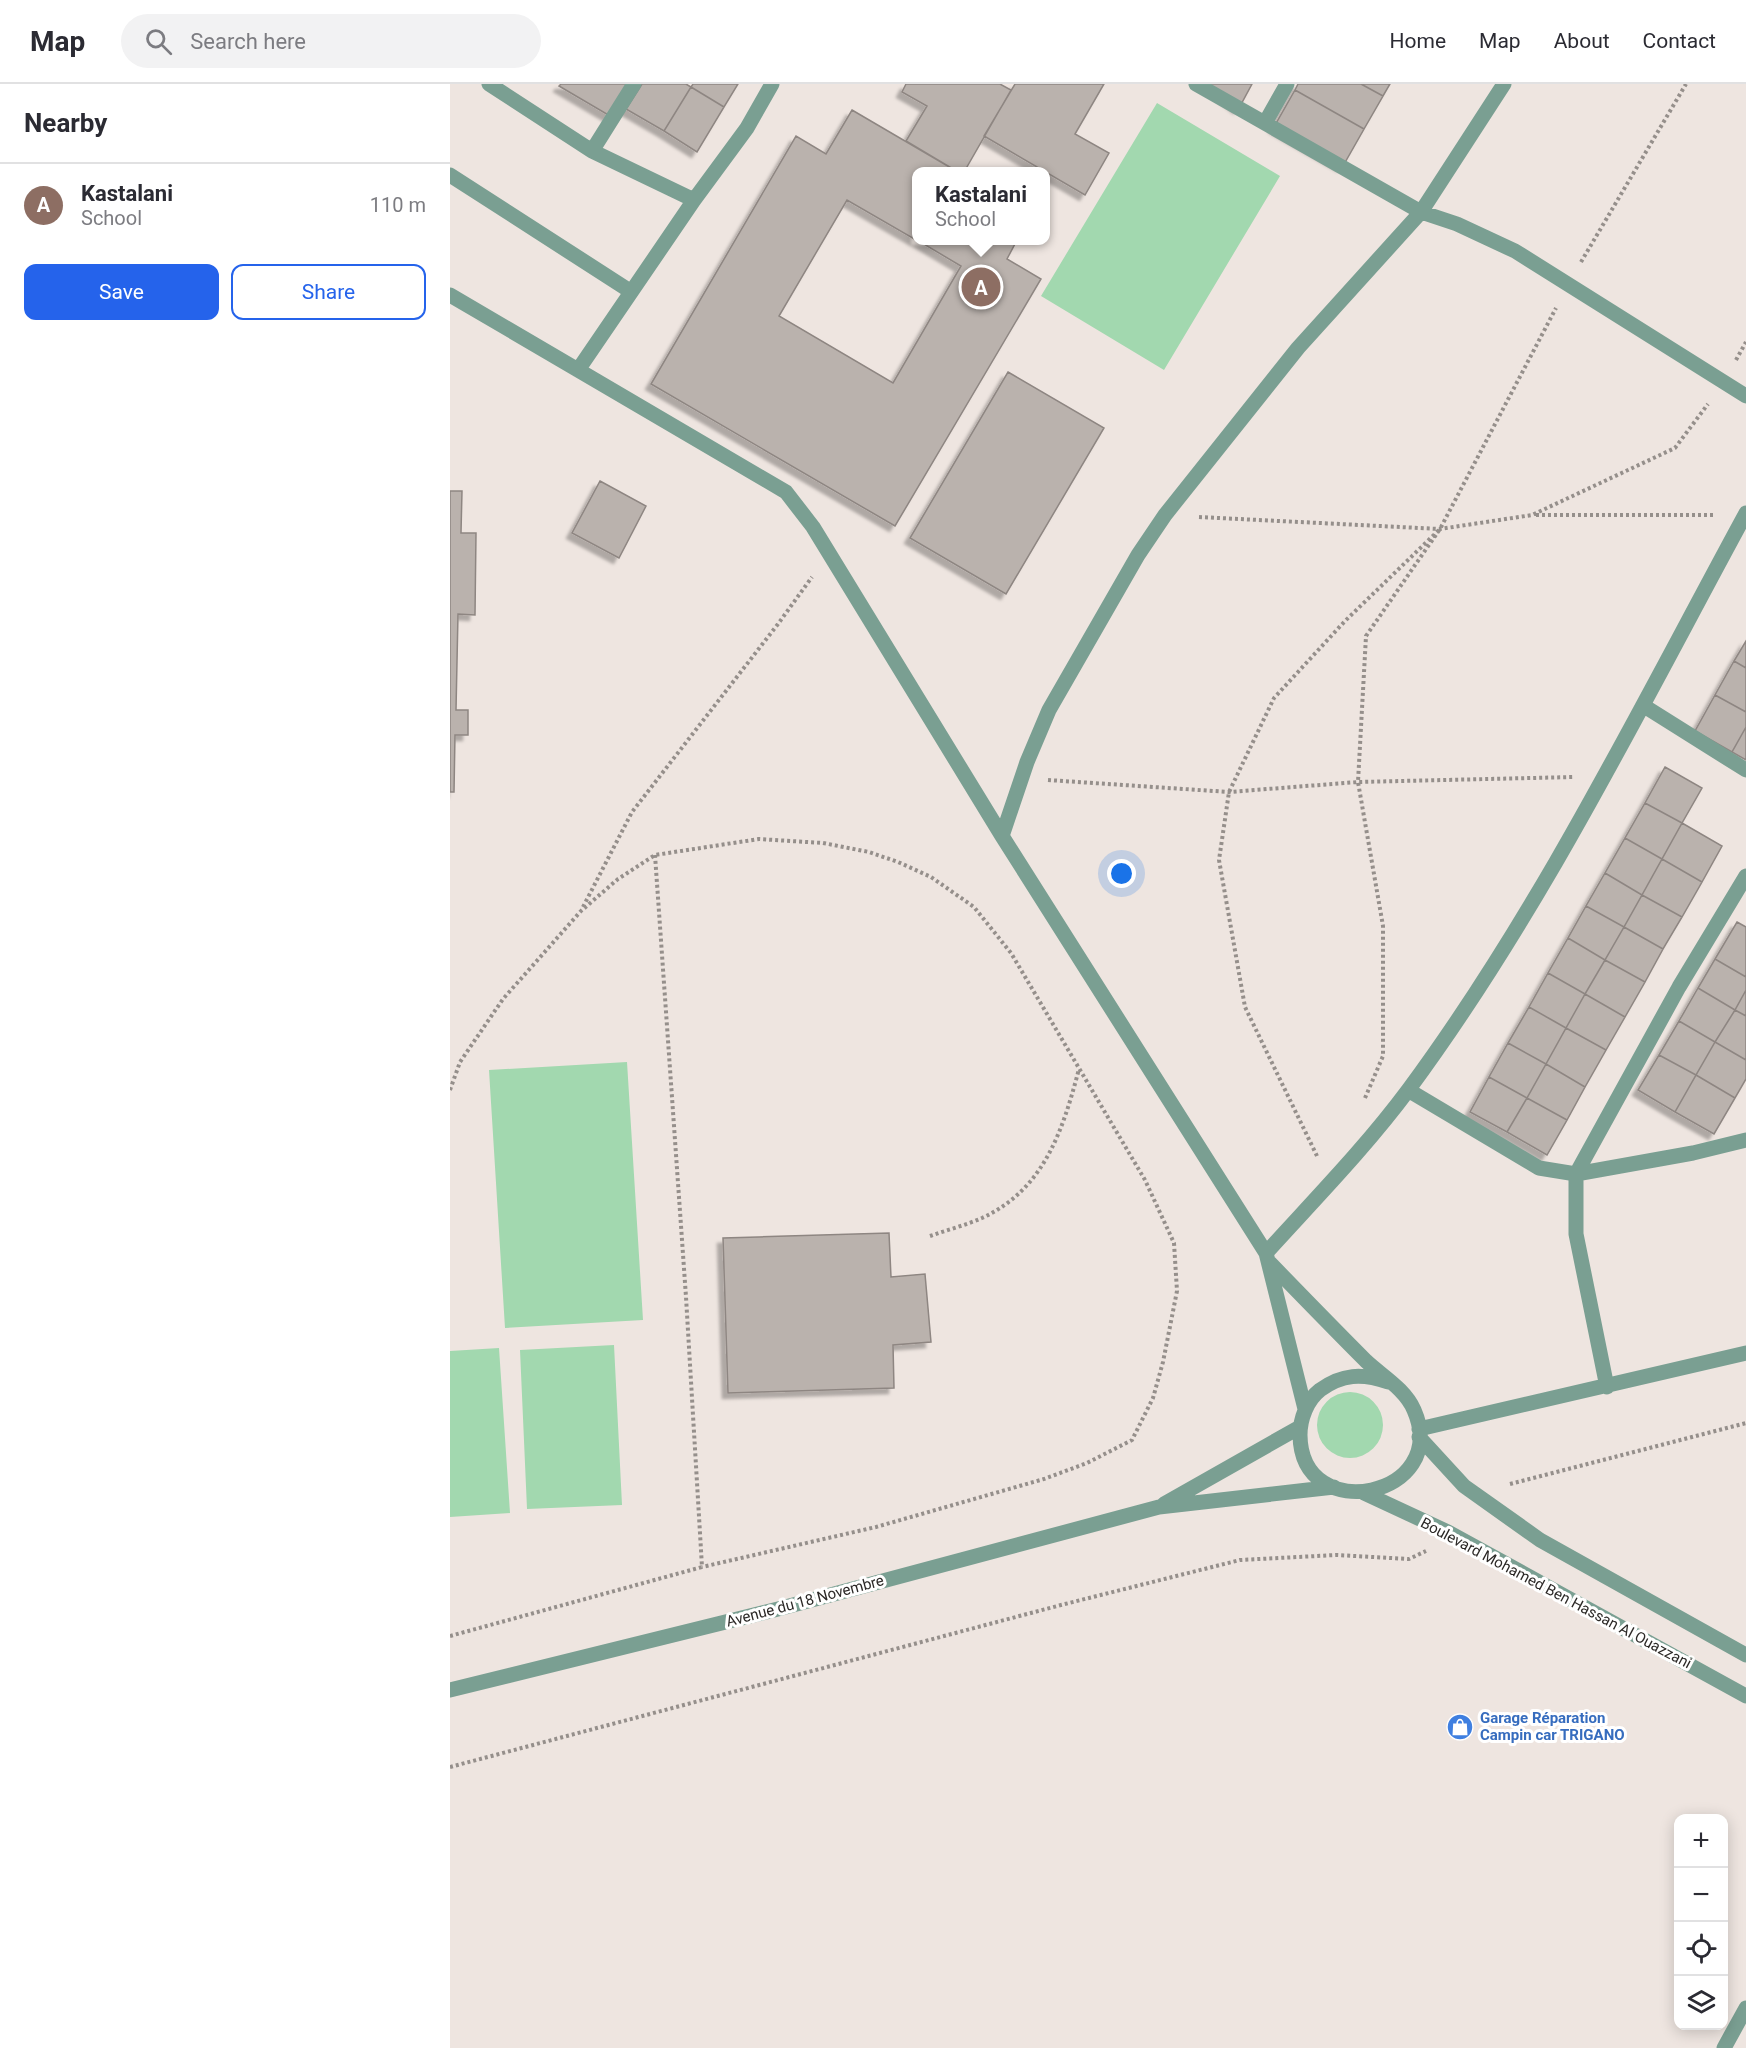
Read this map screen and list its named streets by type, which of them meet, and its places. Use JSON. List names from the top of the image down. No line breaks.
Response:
{"streets":{"street":["Boulevard Mohamed Ben Hassan Al Ouazzani","Avenue du 18 Novembre"]},"crossings":[["Boulevard Mohamed Ben Hassan Al Ouazzani","Avenue du 18 Novembre"]],"places":{"shop":["Garage Réparation Campin car TRIGANO"]},"page":{"header":"Map","search":"Search here","nav":["Home","Map","About","Contact"],"heading":"Nearby","list":[{"mark":"A","name":"Kastalani","note":"School","value":"110 m"}],"popup":["Kastalani","School"],"buttons":["Save","Share"],"pins":"A","map_buttons":["+","−"]}}
